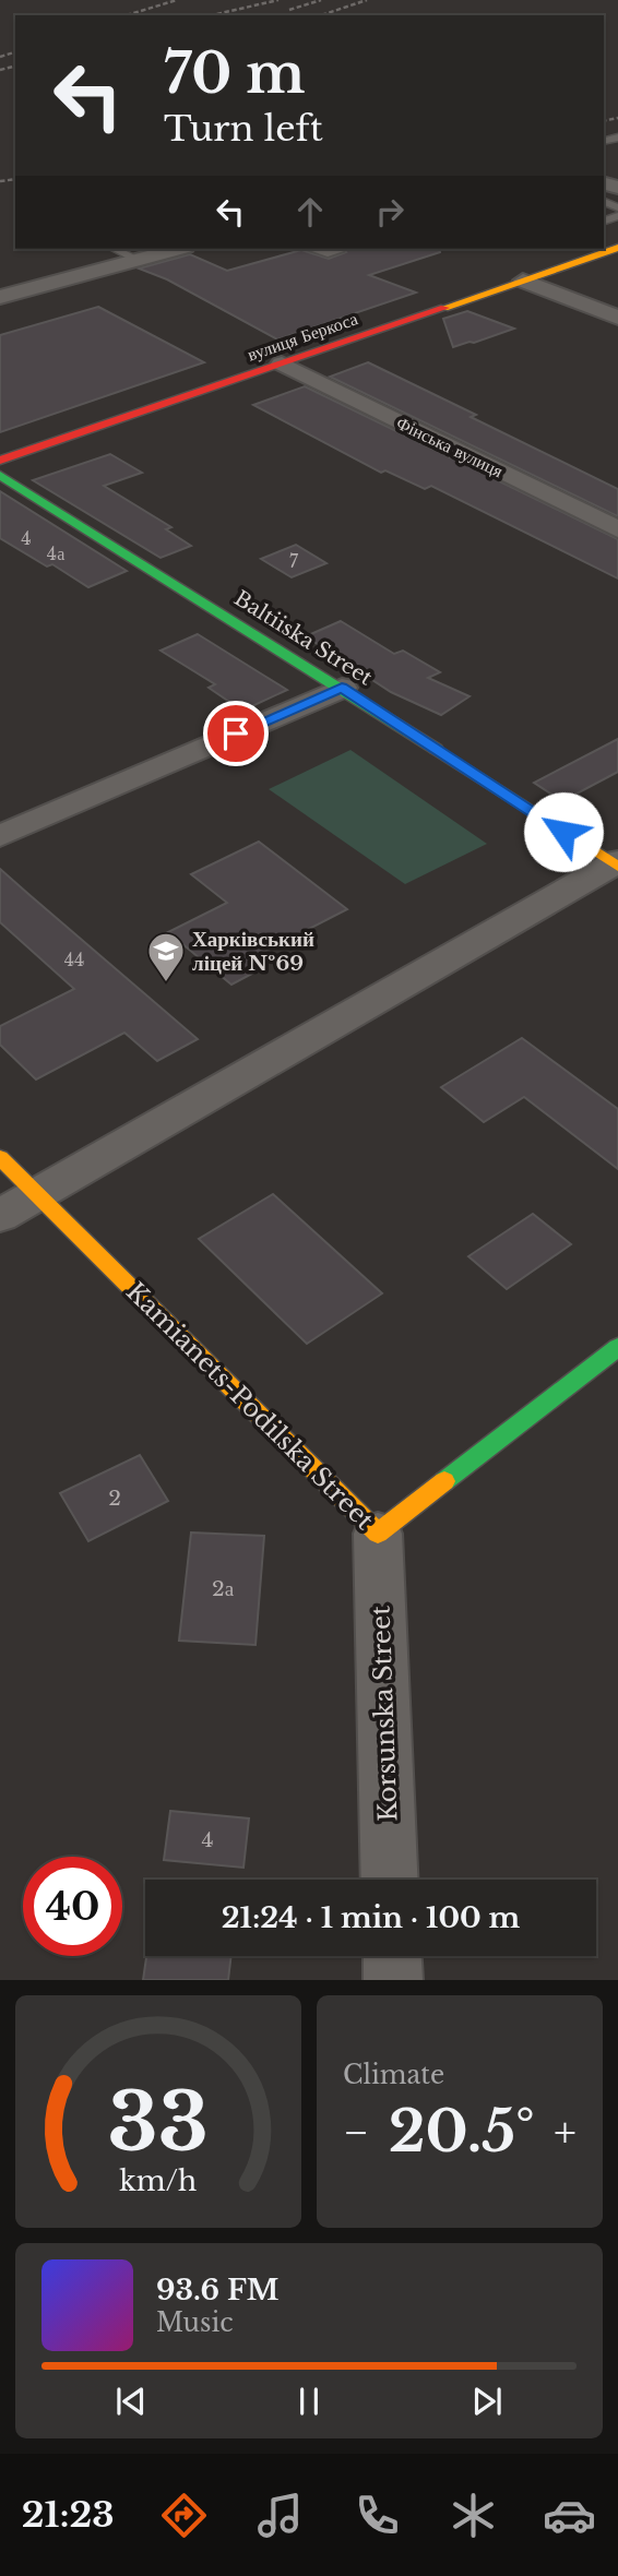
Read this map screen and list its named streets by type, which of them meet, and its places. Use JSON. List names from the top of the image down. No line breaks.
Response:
{"streets":{"street":["вулиця Беркоса","Фінська вулиця","Baltiiska Street","Kamianets-Podilska Street","Korsunska Street"]},"crossings":[["вулиця Беркоса","Фінська вулиця"],["Kamianets-Podilska Street","Korsunska Street"]],"places":{"school or university":["Харківський ліцей №69"]},"house_numbers":["4","4а","7","44","2","2а","4"],"page":{"turn":["70 m","Turn left"],"limit":"40","trip":"21:24 · 1 min · 100 m","tile":"Climate","heat":["−","20.5°","+"],"song":["93.6 FM","Music"],"tabs":"21:23","gauge":["33","km/h"]}}
